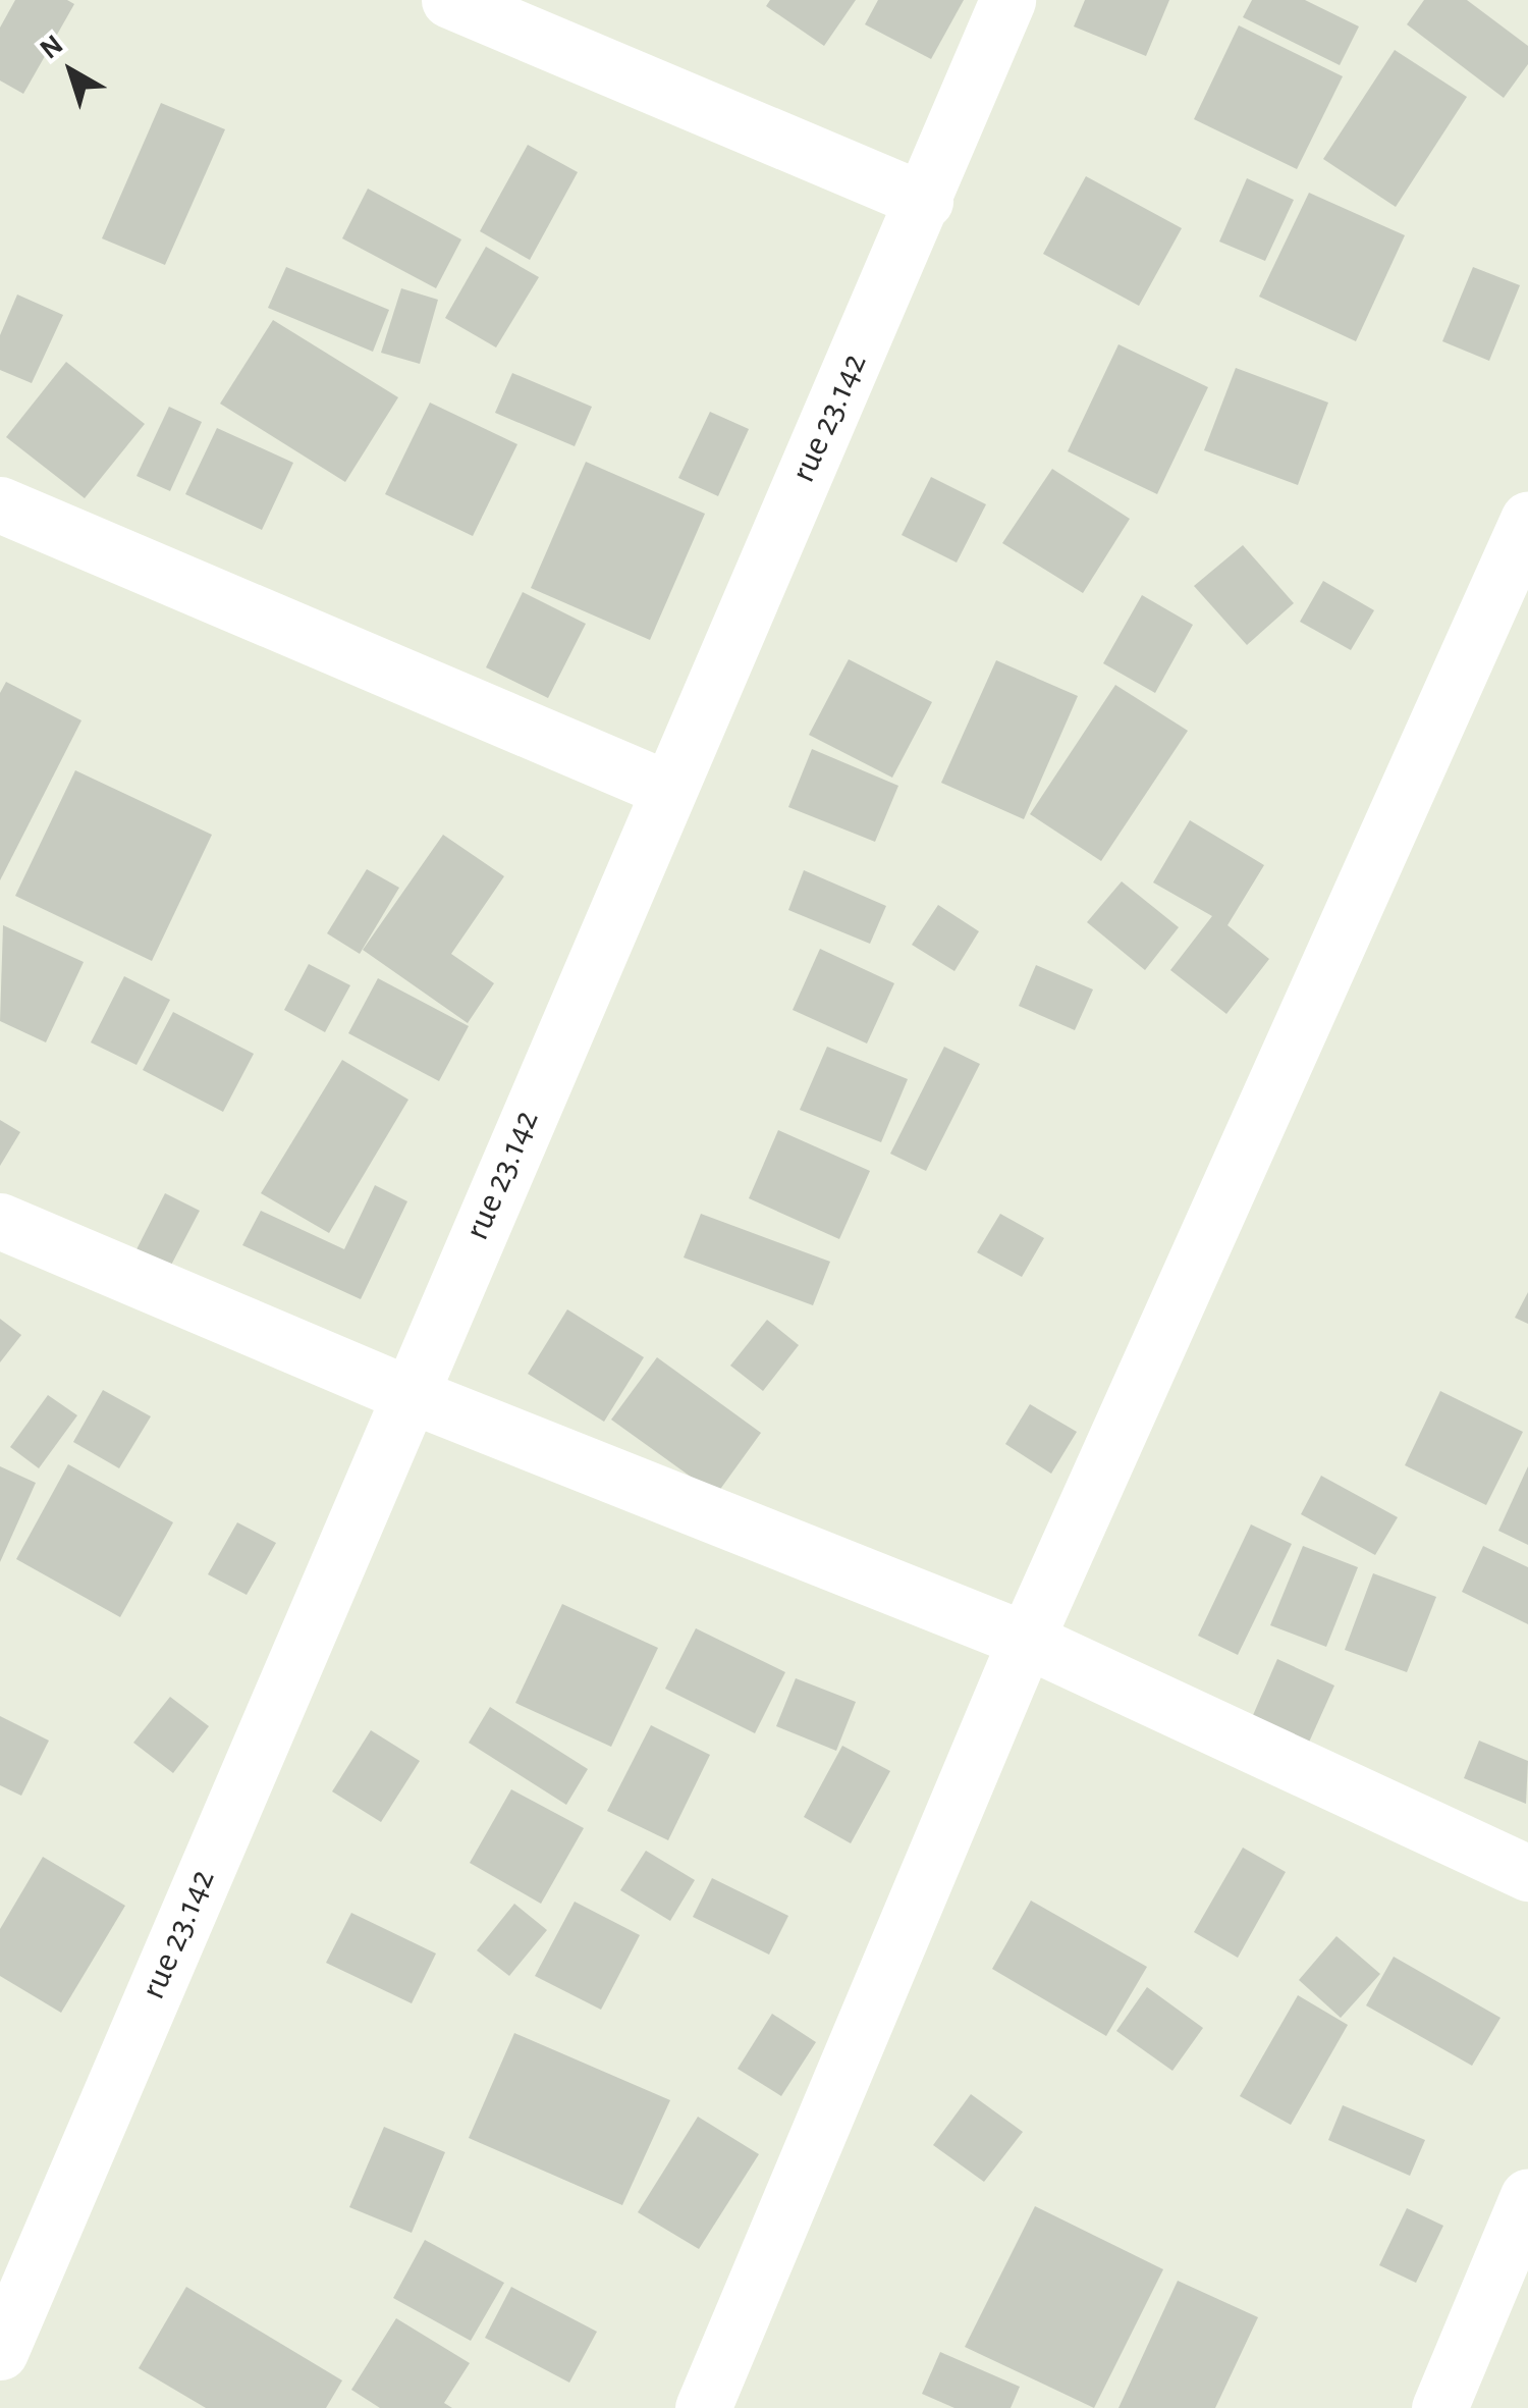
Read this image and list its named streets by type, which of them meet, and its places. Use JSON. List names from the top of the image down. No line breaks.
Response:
{"streets":{"street":["rue 23.142"]},"north":"top left"}
